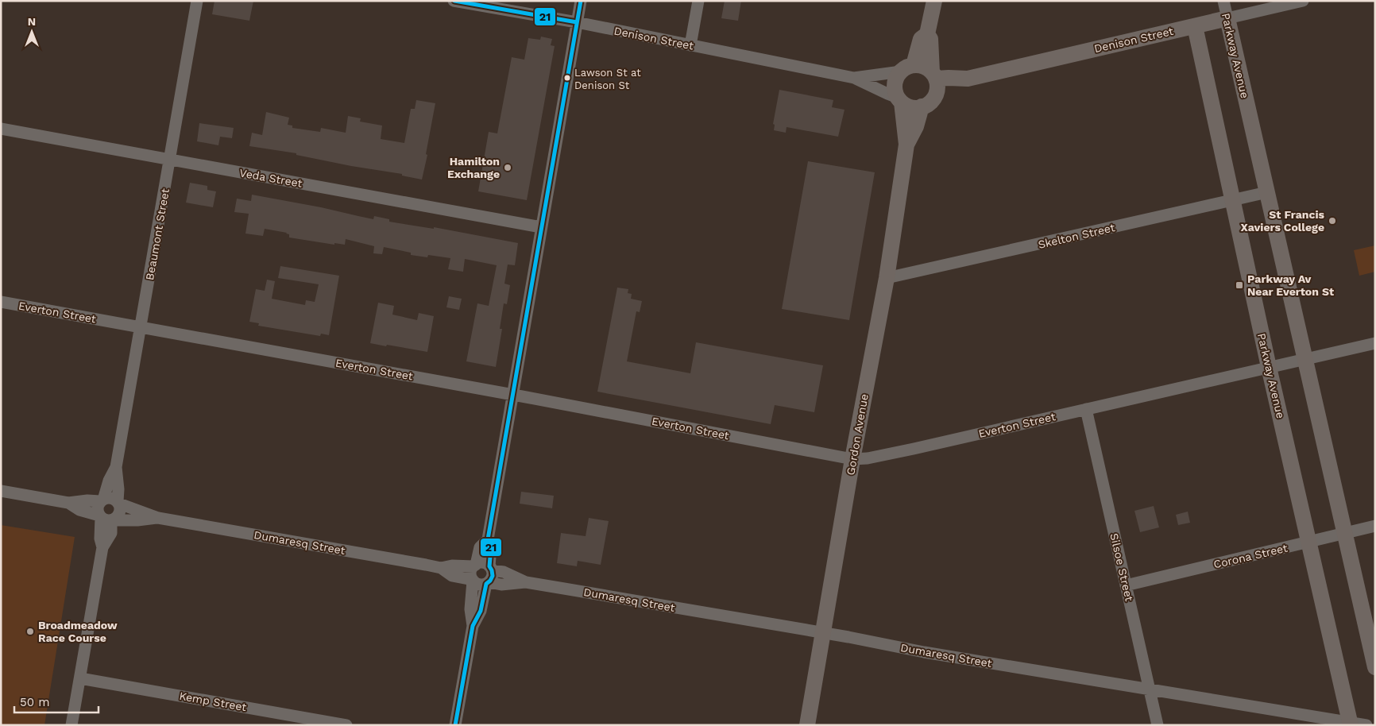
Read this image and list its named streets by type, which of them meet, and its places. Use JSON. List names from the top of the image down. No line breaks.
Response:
{"streets":{"main road":["Denison Street","Parkway Avenue","Gordon Avenue"],"street":["Veda Street","Beaumont Street","Skelton Street","Everton Street","Dumaresq Street","Corona Street","Silsoe Street","Kemp Street"]},"crossings":[["Denison Street","Parkway Avenue"],["Denison Street","Gordon Avenue"],["Parkway Avenue","Skelton Street"],["Parkway Avenue","Everton Street"],["Parkway Avenue","Dumaresq Street"],["Parkway Avenue","Corona Street"],["Veda Street","Beaumont Street"],["Beaumont Street","Everton Street"],["Beaumont Street","Dumaresq Street"],["Skelton Street","Gordon Avenue"],["Everton Street","Gordon Avenue"],["Everton Street","Silsoe Street"],["Gordon Avenue","Dumaresq Street"],["Dumaresq Street","Silsoe Street"],["Corona Street","Silsoe Street"]],"places":{"other":["Lawson St at Denison St","Hamilton Exchange","St Francis Xaviers College","Broadmeadow Race Course"],"transit":["Parkway Av Near Everton St"]},"lines":["transit line 21"],"scale_bar":"50 m","north":"top"}
